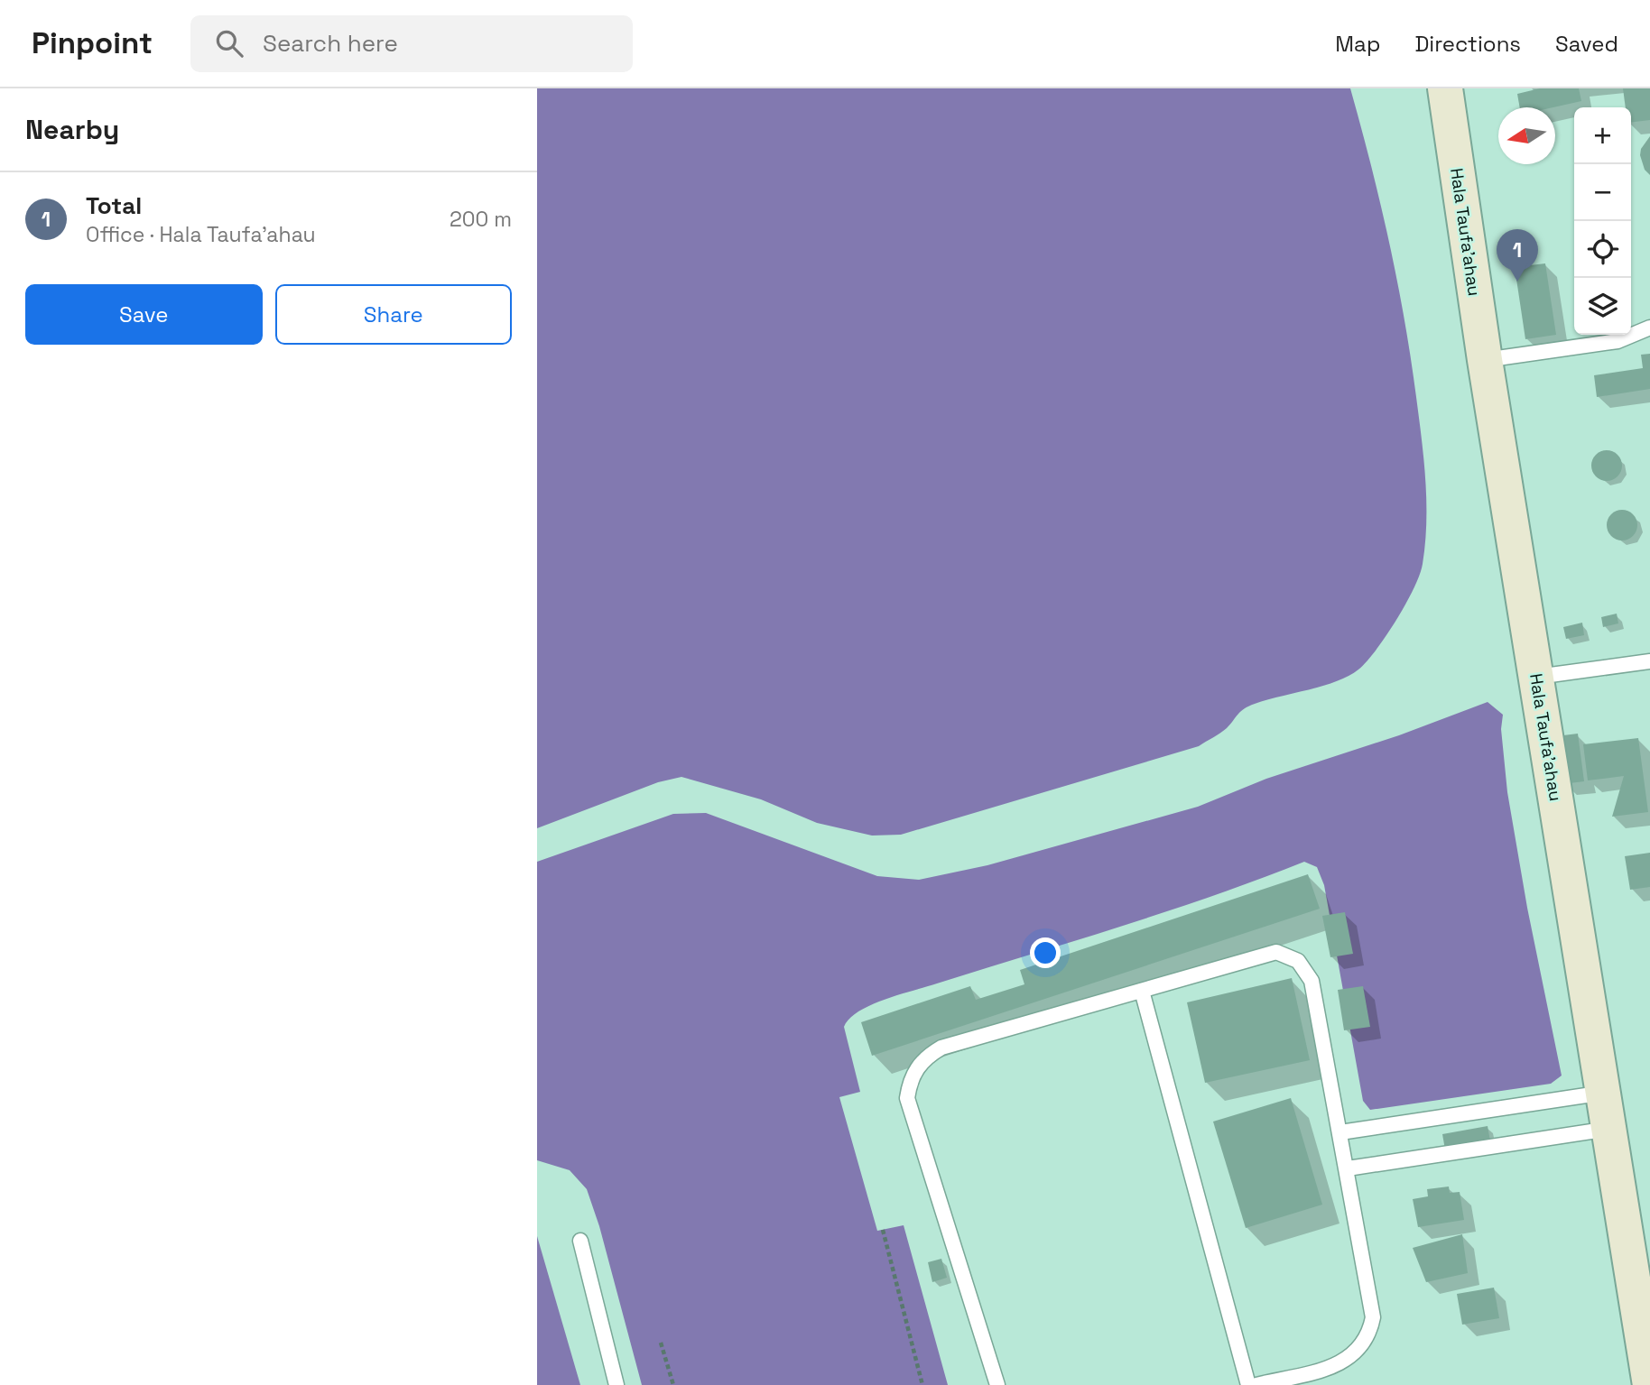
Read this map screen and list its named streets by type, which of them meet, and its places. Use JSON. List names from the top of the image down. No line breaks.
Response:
{"streets":{"street":["Hala Taufa'ahau"]},"north":"left","page":{"header":"Pinpoint","search":"Search here","nav":["Map","Directions","Saved"],"heading":"Nearby","map_buttons":["+","−"],"list":[{"mark":"1","name":"Total","note":"Office · Hala Taufa'ahau","value":"200 m"}],"pins":"1","buttons":["Save","Share"]}}
